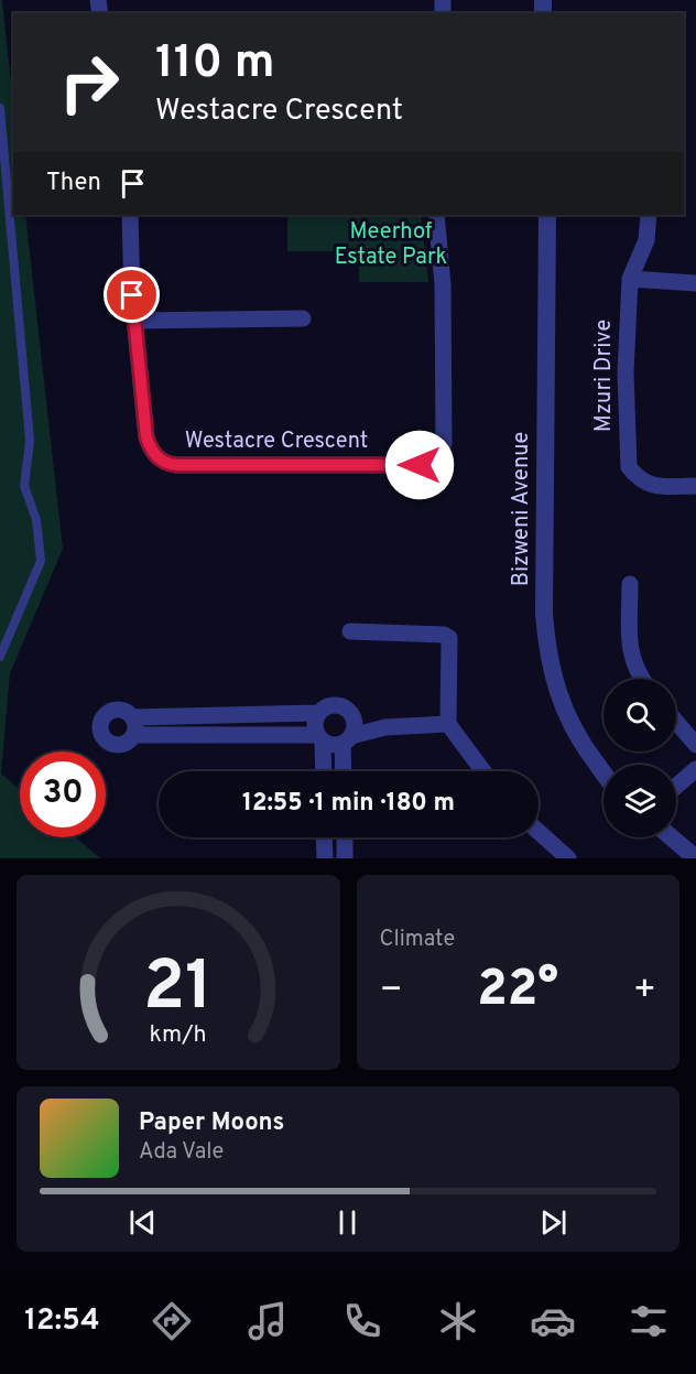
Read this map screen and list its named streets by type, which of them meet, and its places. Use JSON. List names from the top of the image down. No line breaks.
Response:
{"streets":{"street":["Mzuri Drive","Westacre Crescent","Bizweni Avenue"]},"parks":["Meerhof Estate Park"],"page":{"turn":["110 m","Westacre Crescent"],"then":"Then","limit":"30","trip":"12:55 · 1 min · 180 m","tile":"Climate","heat":["−","22°","+"],"song":["Paper Moons","Ada Vale"],"tabs":"12:54","gauge":["21","km/h"]}}
